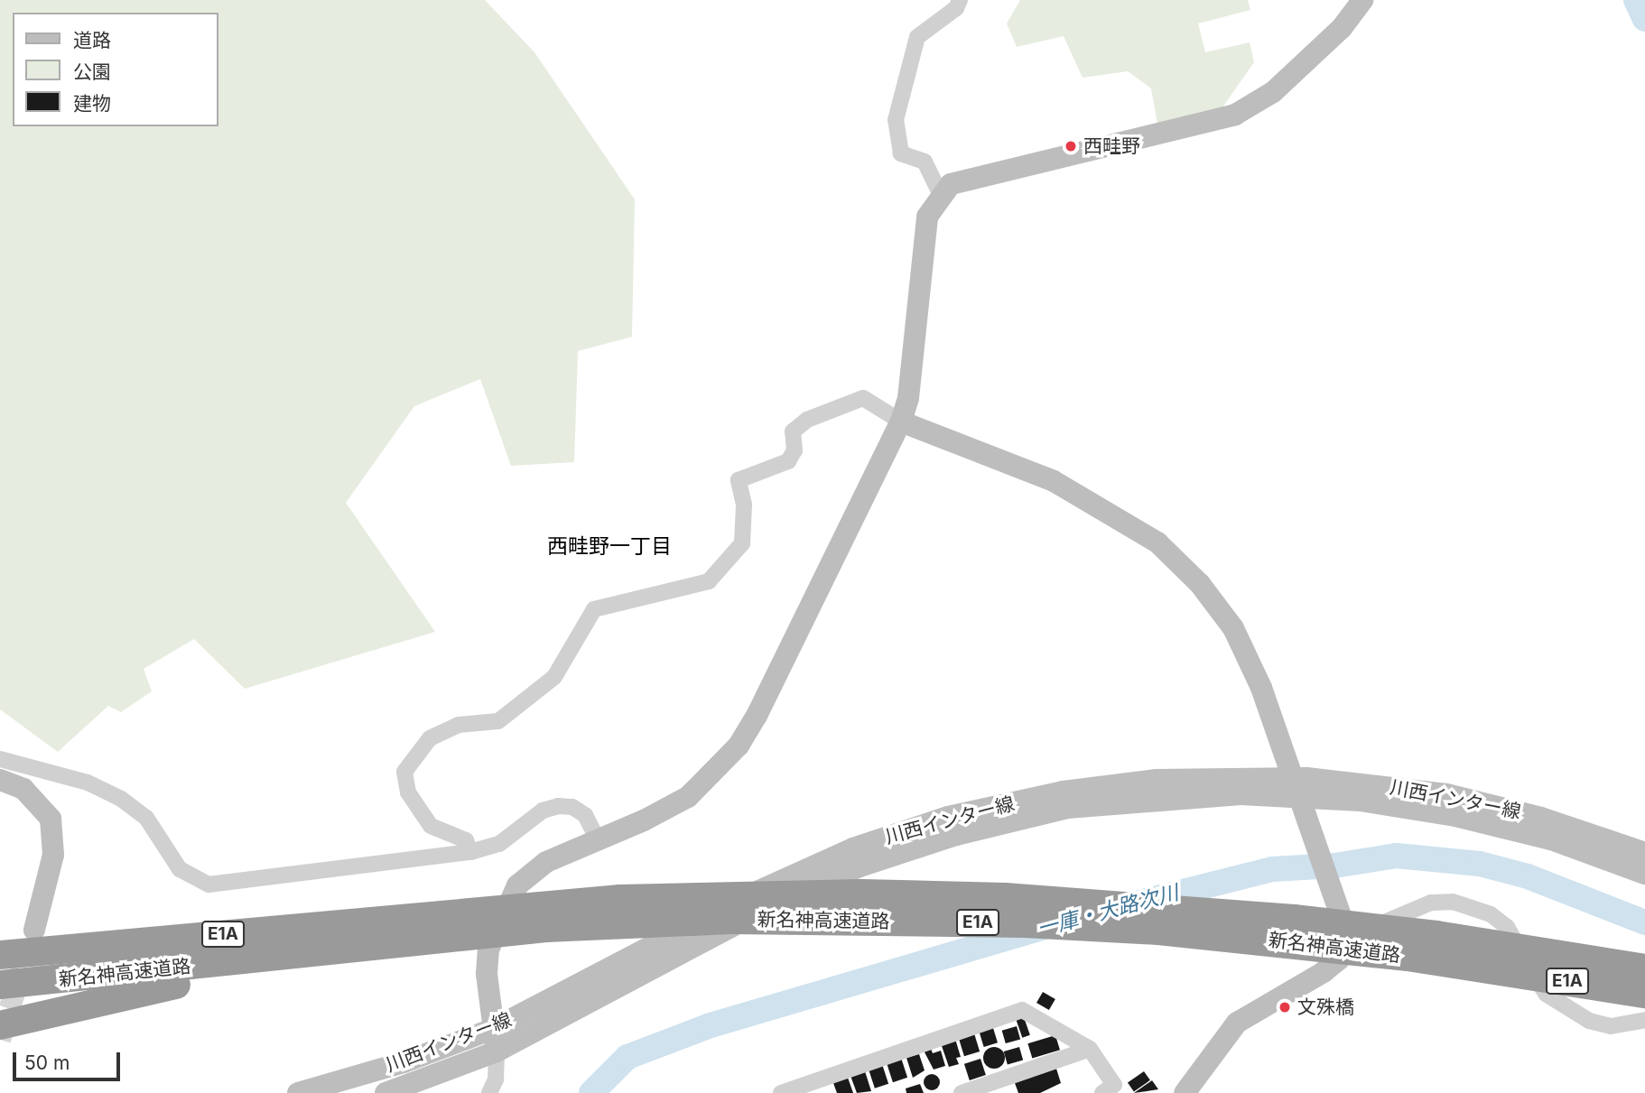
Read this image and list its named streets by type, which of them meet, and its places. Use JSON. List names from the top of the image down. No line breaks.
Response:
{"streets":{"highway":["新名神高速道路","E1A"],"street":["川西インター線"]},"districts":["西畦野一丁目"],"water":["一庫・大路次川"],"places":["西畦野","文殊橋"],"legend":["道路","公園","建物"],"scale_bar":"50 m"}
